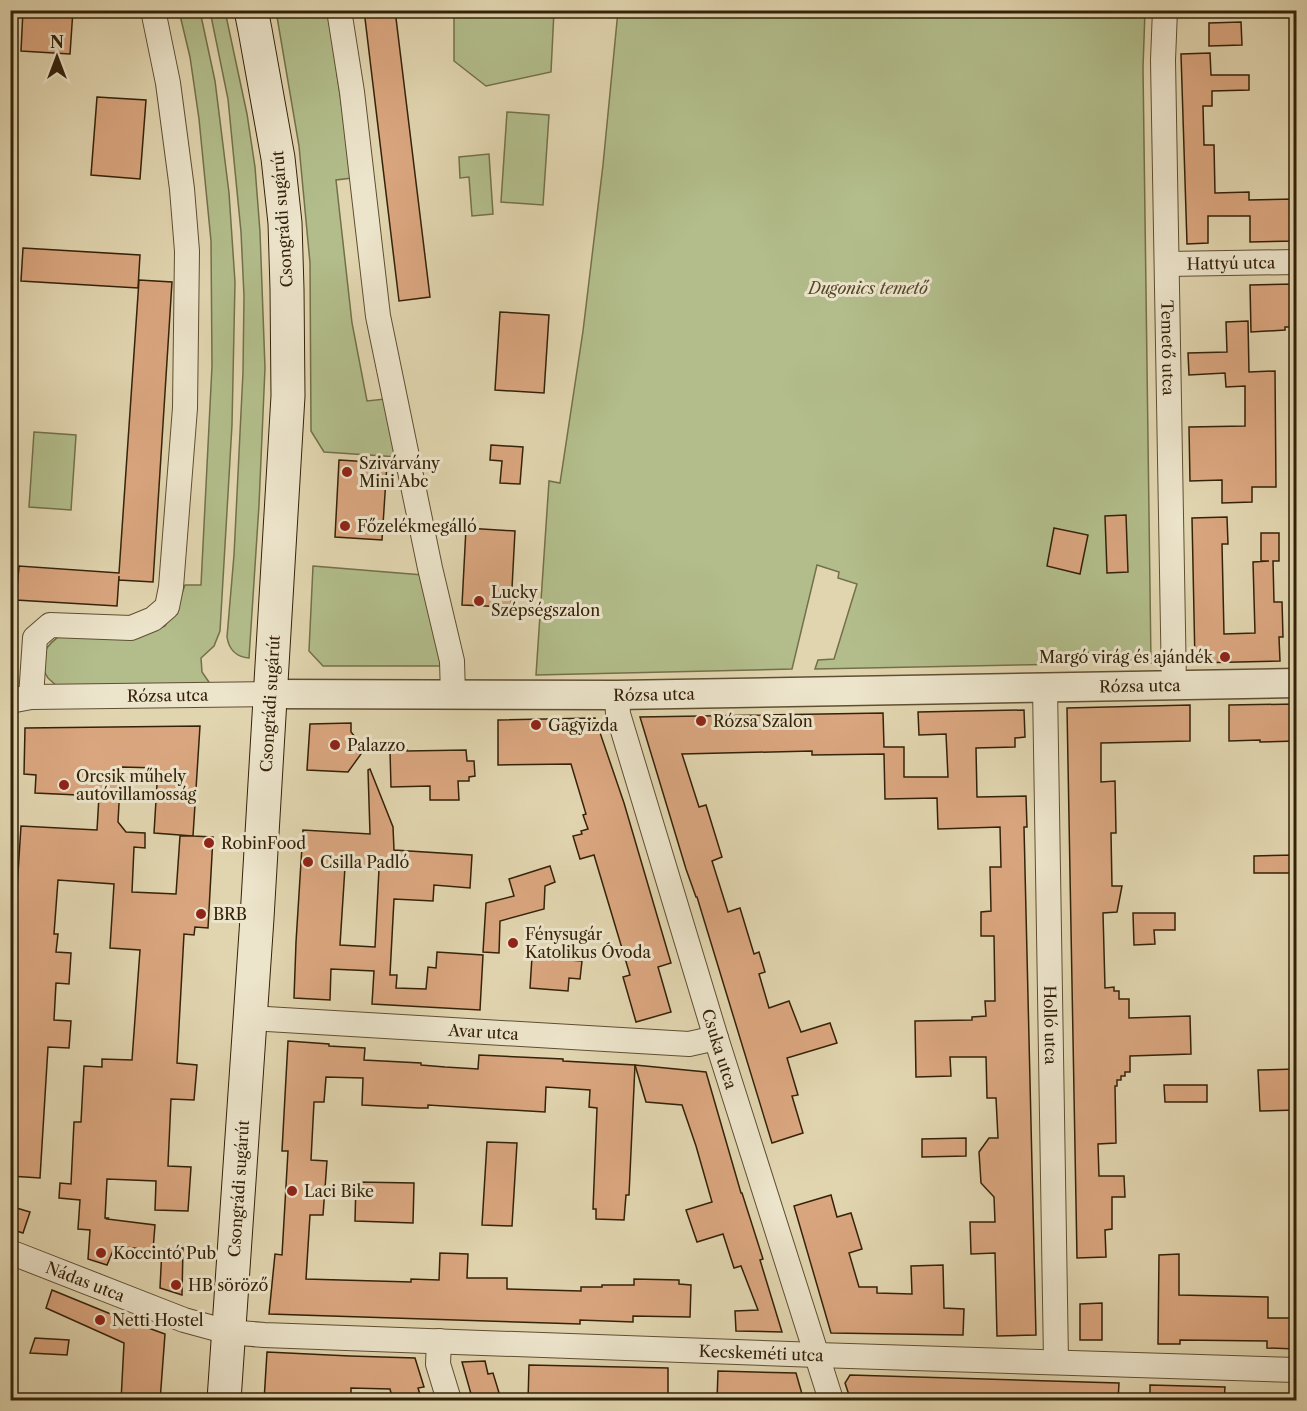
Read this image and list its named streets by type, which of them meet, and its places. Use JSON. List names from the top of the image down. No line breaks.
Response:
{"streets":{"main road":["Csongrádi sugárút"],"street":["Hattyú utca","Temető utca","Rózsa utca","Holló utca","Avar utca","Csuka utca","Nádas utca","Kecskeméti utca"]},"crossings":[["Csongrádi sugárút","Rózsa utca"],["Csongrádi sugárút","Avar utca"],["Csongrádi sugárút","Nádas utca"],["Csongrádi sugárút","Kecskeméti utca"],["Hattyú utca","Temető utca"],["Temető utca","Rózsa utca"],["Rózsa utca","Holló utca"],["Rózsa utca","Csuka utca"],["Holló utca","Kecskeméti utca"],["Avar utca","Csuka utca"],["Csuka utca","Kecskeméti utca"],["Nádas utca","Kecskeméti utca"]],"parks":["Dugonics temető"],"places":["Szivárvány Mini Abc","Főzelékmegálló","Lucky Szépségszalon","Margó virág és ajándék","Rózsa Szalon","Gagyizda","Palazzo","Orcsik műhely autóvillamosság","RobinFood","Csilla Padló","BRB","Fénysugár Katolikus Óvoda","Laci Bike","Koccintó Pub","HB söröző","Netti Hostel"],"north":"top"}
